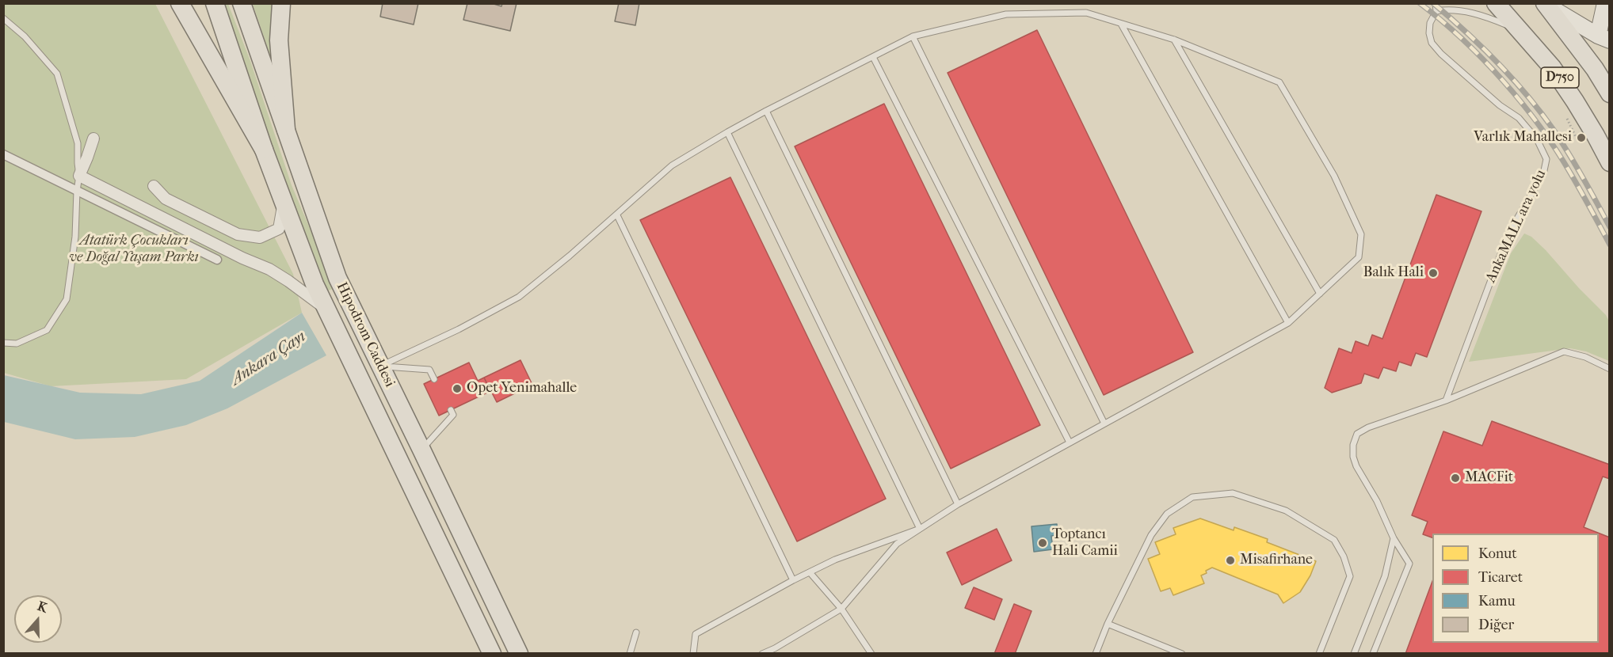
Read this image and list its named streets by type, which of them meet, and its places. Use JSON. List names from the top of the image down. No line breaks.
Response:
{"streets":{"main road":["D750","Hipodrom Caddesi"],"lane":["AnkaMALL ara yolu"]},"water":["Ankara Çayı"],"parks":["Atatürk Çocukları ve Doğal Yaşam Parkı"],"places":["Varlık Mahallesi","Balık Hali","Opet Yenimahalle","MACFit","Toptancı Hali Camii","Misafirhane"],"legend":["Konut","Ticaret","Kamu","Diğer"],"north":"top"}
